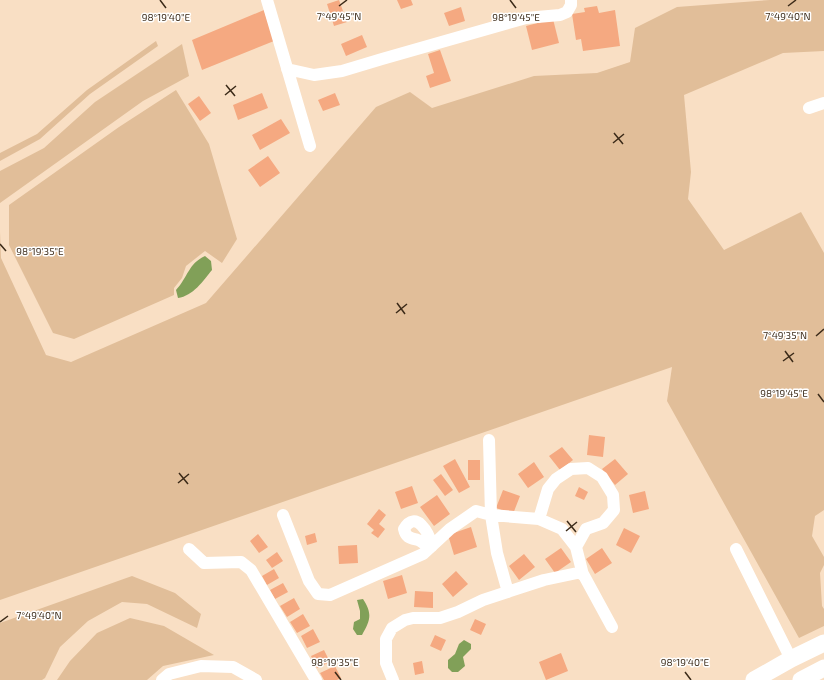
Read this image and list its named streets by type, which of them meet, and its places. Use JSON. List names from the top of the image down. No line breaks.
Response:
{"coordinates":["7°49'45\"N","7°49'40\"N","98°19'40\"E","98°19'45\"E","98°19'35\"E","7°49'35\"N"]}
